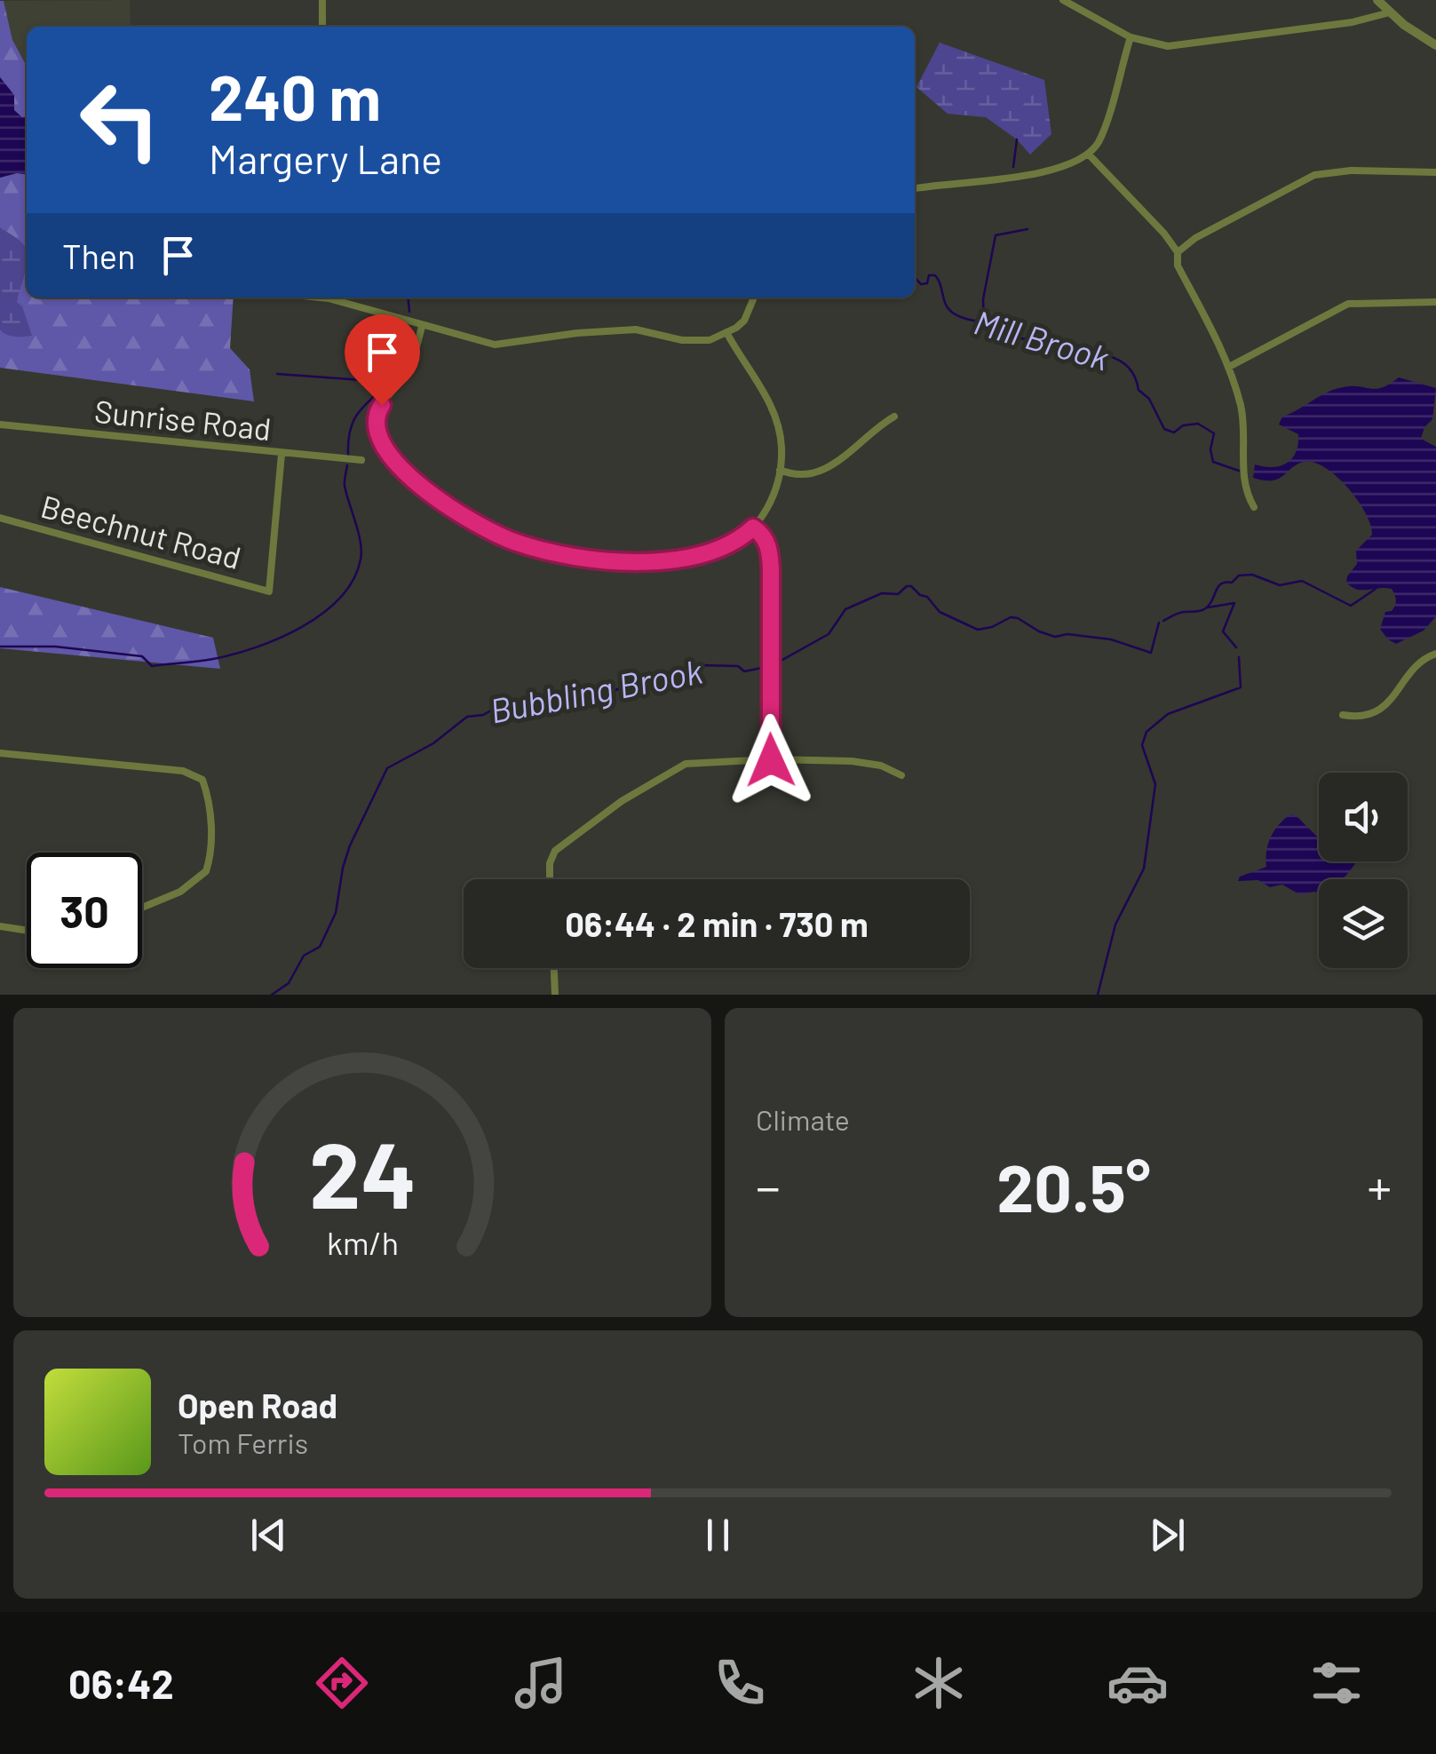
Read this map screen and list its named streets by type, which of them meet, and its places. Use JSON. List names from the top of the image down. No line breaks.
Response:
{"streets":{"street":["Sunrise Road","Beechnut Road"]},"crossings":[["Sunrise Road","Beechnut Road"]],"water":["Mill Brook","Bubbling Brook"],"page":{"turn":["240 m","Margery Lane"],"then":"Then","limit":"30","trip":"06:44 · 2 min · 730 m","tile":"Climate","heat":["−","20.5°","+"],"song":["Open Road","Tom Ferris"],"tabs":"06:42","gauge":["24","km/h"]}}
